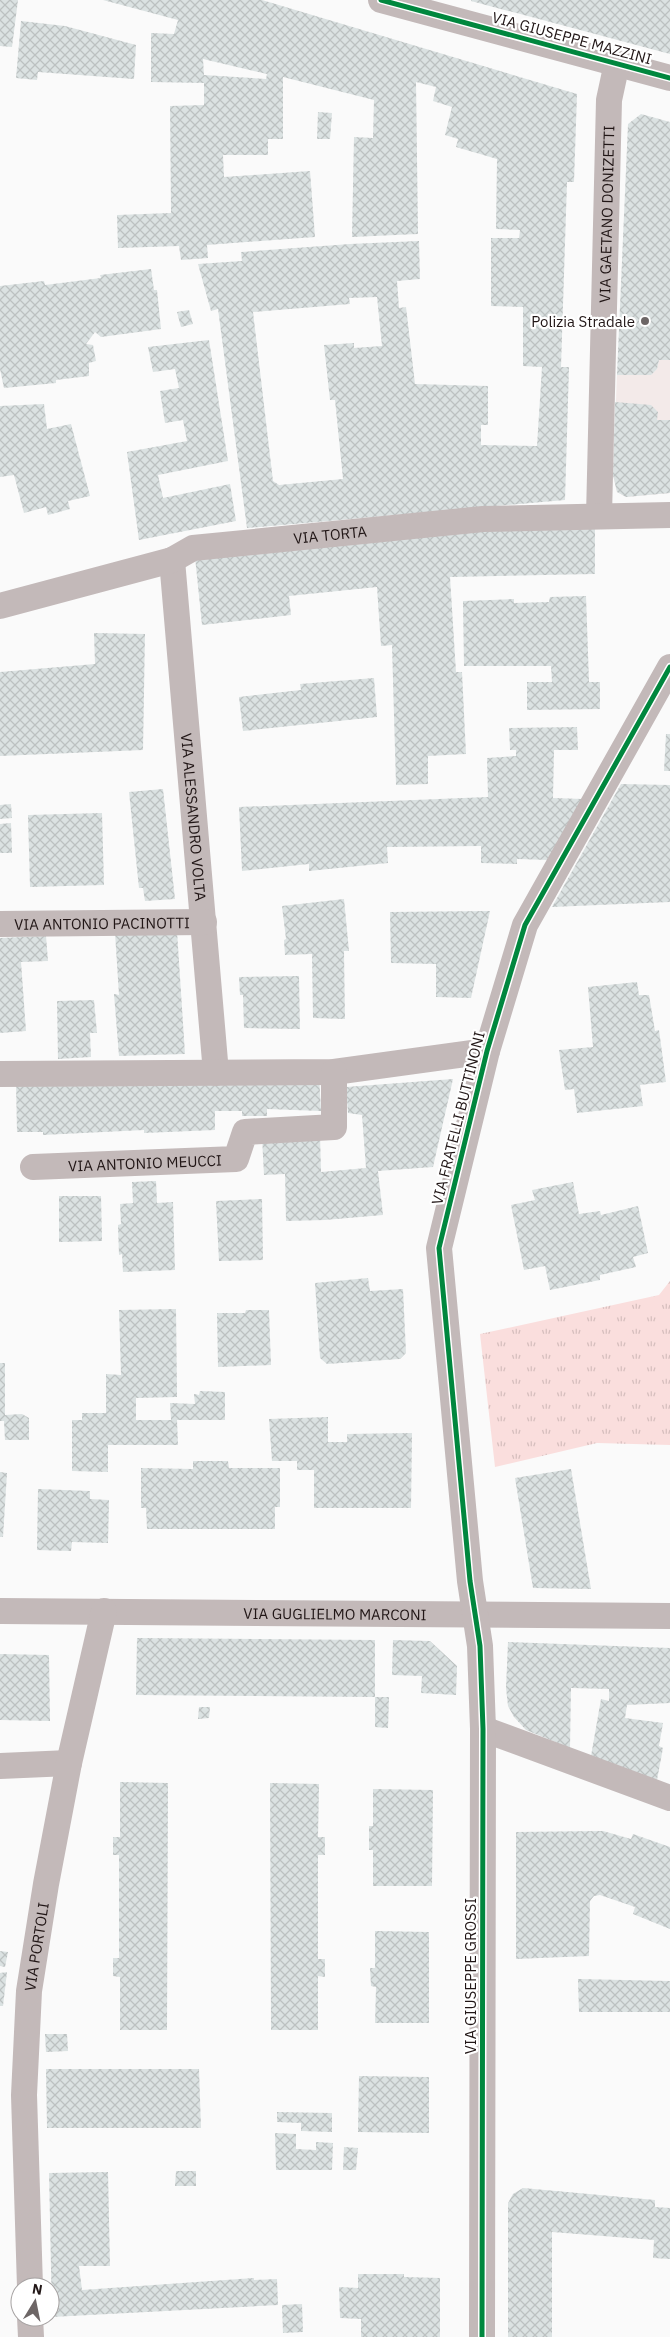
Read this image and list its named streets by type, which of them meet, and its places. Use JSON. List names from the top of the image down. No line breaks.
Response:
{"streets":{"street":["VIA GIUSEPPE MAZZINI","VIA GAETANO DONIZETTI","VIA TORTA","VIA ALESSANDRO VOLTA","VIA ANTONIO PACINOTTI","VIA FRATELLI BUTTINONI","VIA ANTONIO MEUCCI","VIA GUGLIELMO MARCONI","VIA PORTOLI","VIA GIUSEPPE GROSSI"]},"crossings":[["VIA GIUSEPPE MAZZINI","VIA GAETANO DONIZETTI"],["VIA GAETANO DONIZETTI","VIA TORTA"],["VIA TORTA","VIA ALESSANDRO VOLTA"],["VIA ALESSANDRO VOLTA","VIA ANTONIO PACINOTTI"],["VIA FRATELLI BUTTINONI","VIA GUGLIELMO MARCONI"],["VIA FRATELLI BUTTINONI","VIA GIUSEPPE GROSSI"],["VIA GUGLIELMO MARCONI","VIA PORTOLI"],["VIA GUGLIELMO MARCONI","VIA GIUSEPPE GROSSI"]],"places":["Polizia Stradale"],"north":"top"}
